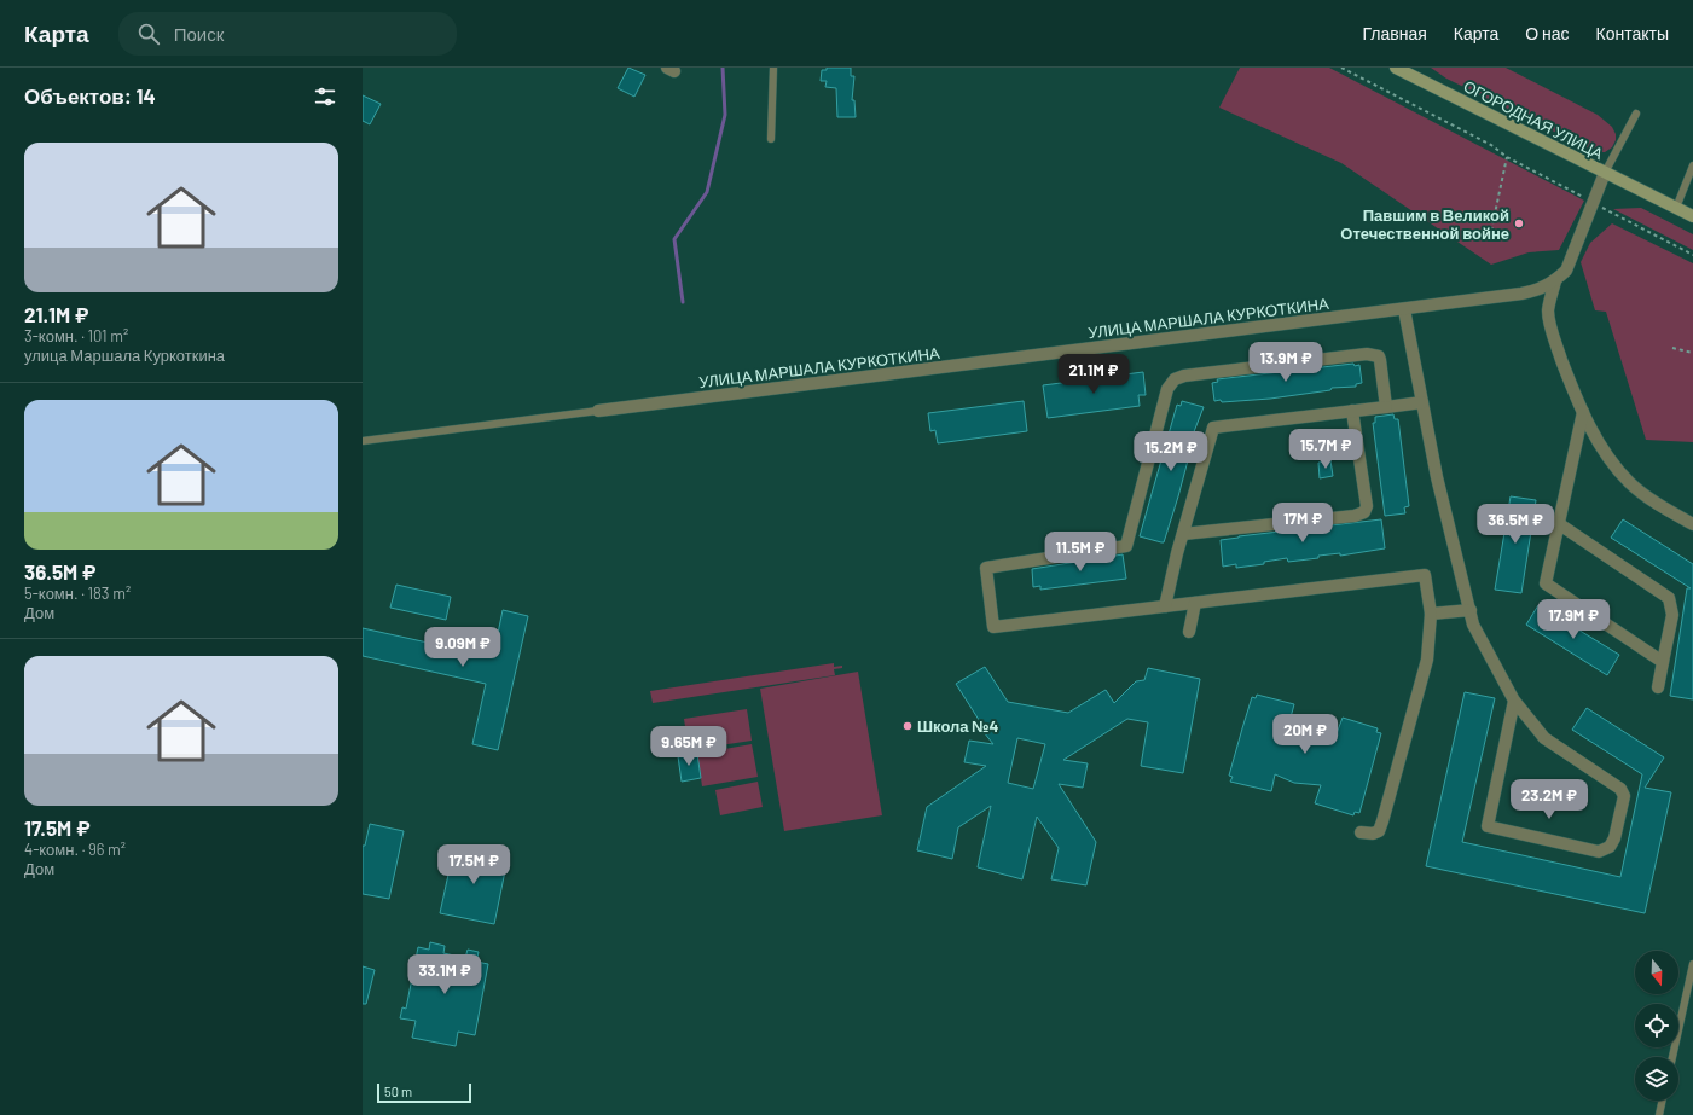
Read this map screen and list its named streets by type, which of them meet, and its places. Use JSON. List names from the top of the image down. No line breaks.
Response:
{"streets":{"main road":["ОГОРОДНАЯ УЛИЦА"],"street":["УЛИЦА МАРШАЛА КУРКОТКИНА"]},"places":["Павшим в Великой Отечественной войне","Школа №4"],"scale_bar":"50 m","north":"bottom","page":{"header":"Карта","search":"Поиск","nav":["Главная","Карта","О нас","Контакты"],"heading":"Объектов: 14","list":[{"name":"21.1M ₽","note":"3-комн. · 101 m² · улица Маршала Куркоткина"},{"name":"36.5M ₽","note":"5-комн. · 183 m² · Дом"},{"name":"17.5M ₽","note":"4-комн. · 96 m² · Дом"}],"price":["13.9M ₽","21.1M ₽","15.7M ₽","15.2M ₽","17M ₽","36.5M ₽","11.5M ₽","17.9M ₽","9.09M ₽","20M ₽","9.65M ₽","23.2M ₽","17.5M ₽","33.1M ₽"],"scale":"50 m"}}
